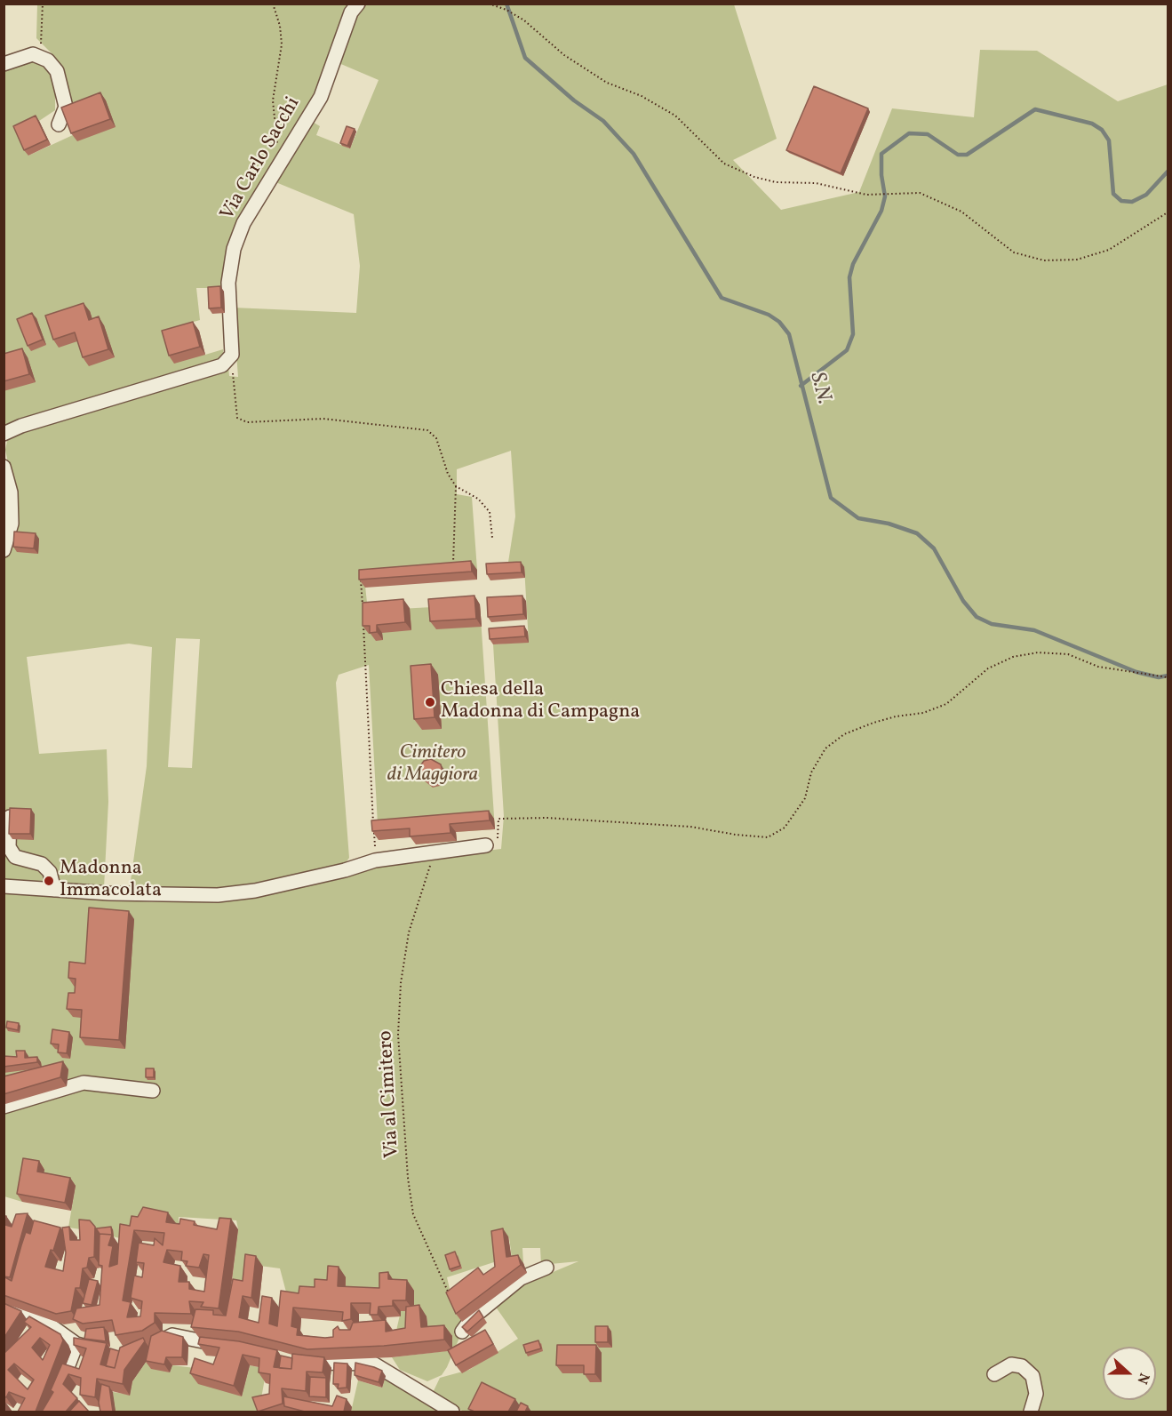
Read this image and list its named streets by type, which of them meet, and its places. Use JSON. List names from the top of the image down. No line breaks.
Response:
{"streets":{"street":["Via Carlo Sacchi"],"path":["Via al Cimitero"]},"water":["S.N."],"parks":["Cimitero di Maggiora"],"places":["Chiesa della Madonna di Campagna","Madonna Immacolata"],"north":"right"}
